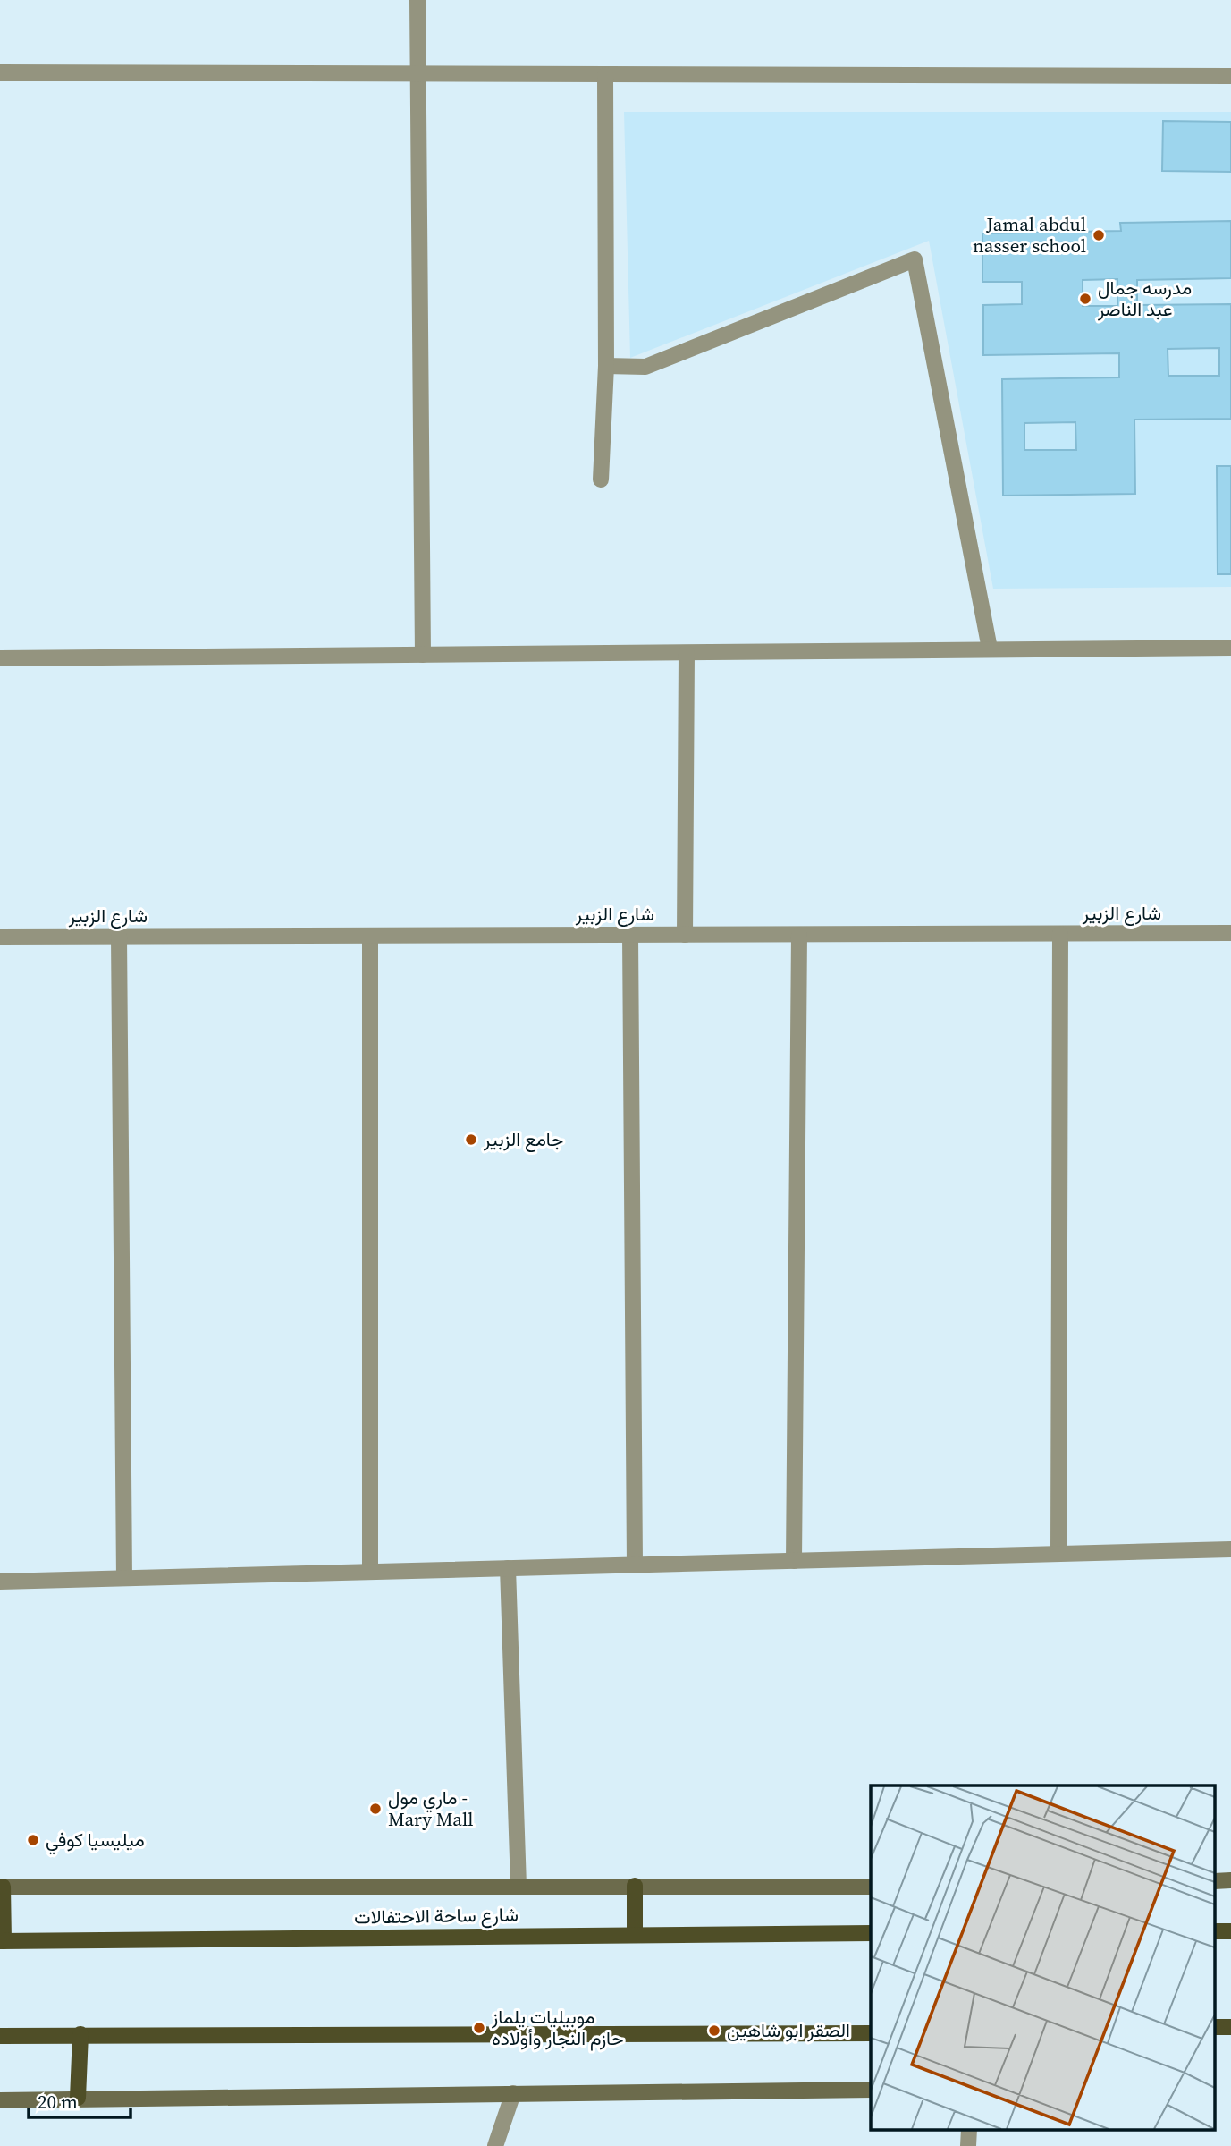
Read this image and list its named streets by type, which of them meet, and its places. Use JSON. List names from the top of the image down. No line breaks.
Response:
{"streets":{"main road":["شارع ساحة الاحتفالات"],"street":["شارع الزبير"]},"places":["Jamal abdul nasser school","مدرسه جمال عبد الناصر","جامع الزبير","ماري مول - Mary Mall","ميليسيا كوفي","موبيليات يلماز حازم النجار وأولاده","الصقر ابو شاهين"],"scale_bar":"20 m"}
